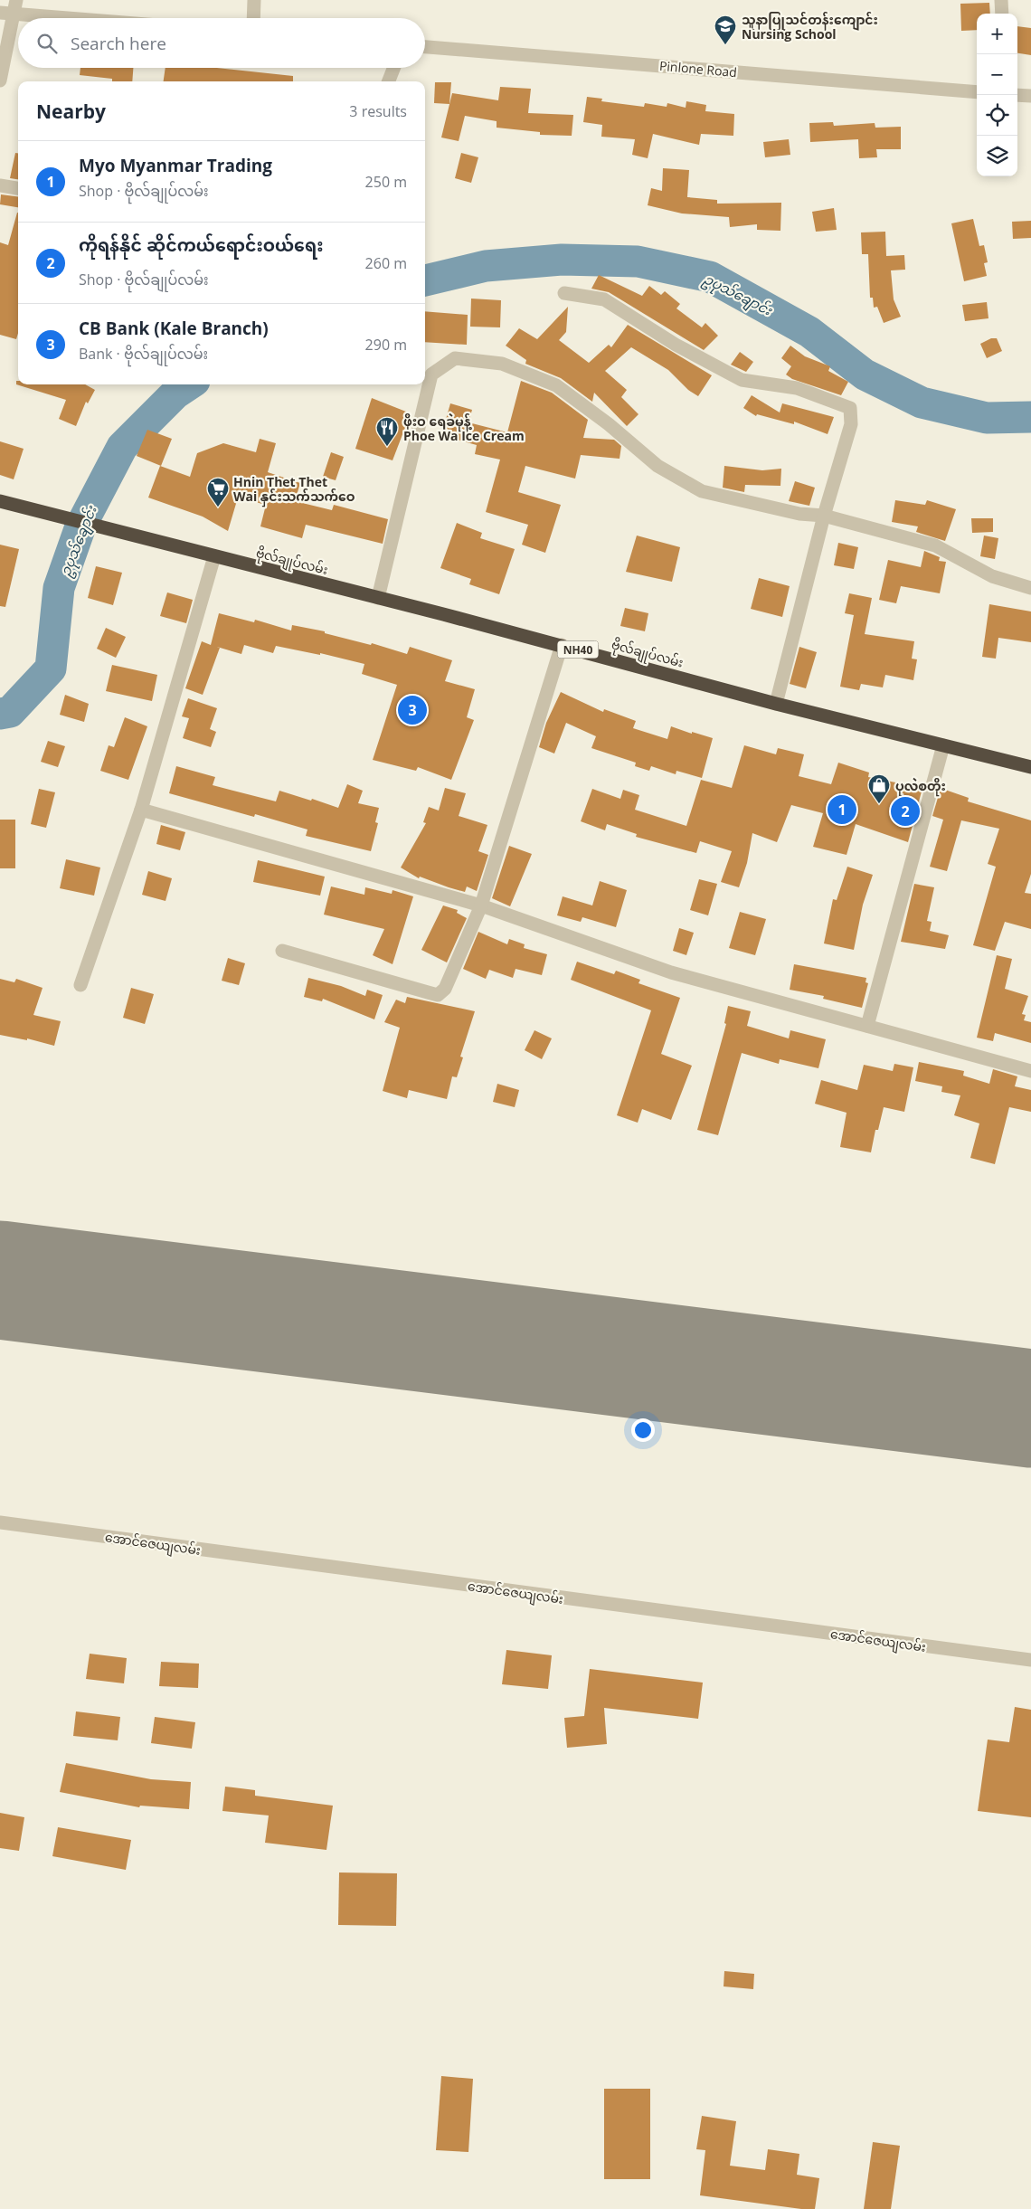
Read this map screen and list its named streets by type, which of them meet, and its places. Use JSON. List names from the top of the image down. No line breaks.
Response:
{"streets":{"highway":["ဗိုလ်ချုပ်လမ်း","NH40"],"street":["Pinlone Road","အောင်ဇေယျလမ်း"]},"water":["ဥပုသ်ချောင်း"],"places":{"school or university":["သူနာပြုသင်တန်းကျောင်း Nursing School"],"restaurant":["ဖိုးဝ ရေခဲမုန့် Phoe Wa Ice Cream"],"supermarket":["Hnin Thet Thet Wai နှင်းသက်သက်ဝေ"],"shop":["ပုလဲစတိုး"]},"page":{"map_buttons":["+","−"],"search":"Search here","heading":["Nearby","3 results"],"list":[{"mark":"1","name":"Myo Myanmar Trading","note":"Shop · ဗိုလ်ချုပ်လမ်း","value":"250 m"},{"mark":"2","name":"ကိုရန်နိုင် ဆိုင်ကယ်ရောင်းဝယ်ရေး","note":"Shop · ဗိုလ်ချုပ်လမ်း","value":"260 m"},{"mark":"3","name":"CB Bank (Kale Branch)","note":"Bank · ဗိုလ်ချုပ်လမ်း","value":"290 m"}],"pins":["3","1","2"]}}
